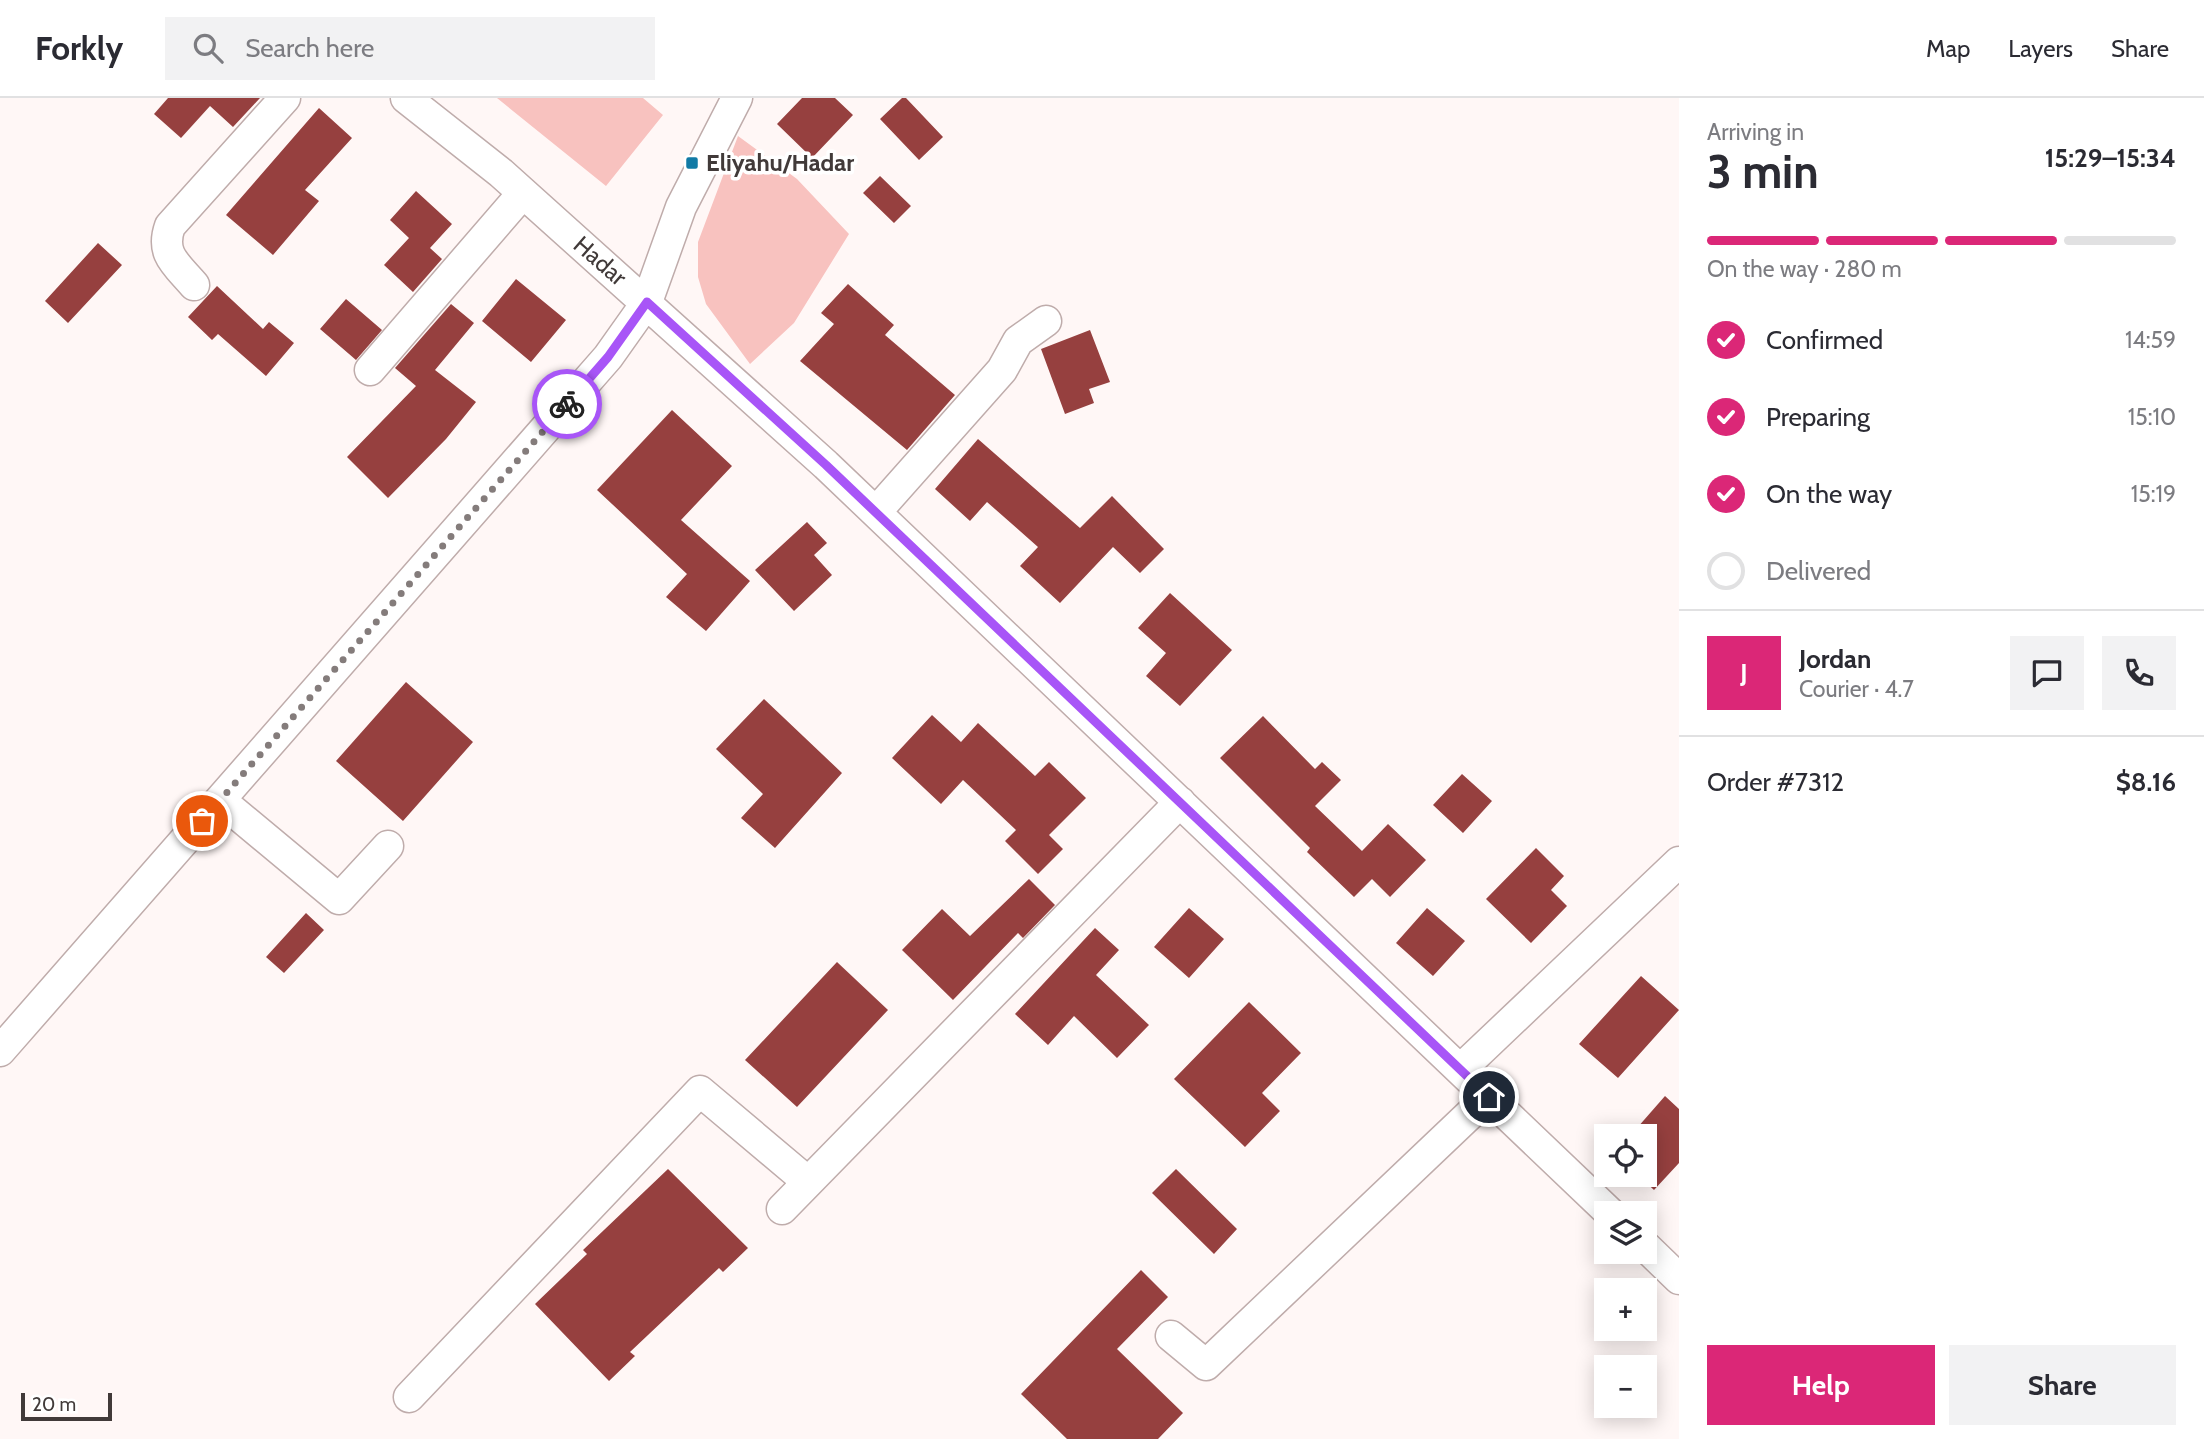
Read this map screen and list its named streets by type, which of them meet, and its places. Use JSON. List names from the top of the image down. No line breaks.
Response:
{"streets":{"street":["Hadar"]},"places":{"transit":["Eliyahu/Hadar"]},"scale_bar":"20 m","page":{"header":"Forkly","search":"Search here","nav":["Map","Layers","Share"],"heading":["3 min","Arriving in","15:29–15:34"],"panel":["Jordan","Courier · 4.7","Order #7312","$8.16"],"bar":"On the way · 280 m","list":[["Confirmed","14:59"],["Preparing","15:10"],["On the way","15:19"],"Delivered"],"round":"J","map_buttons":["+","−"],"buttons":["Help","Share"],"scale":"20 m"}}
